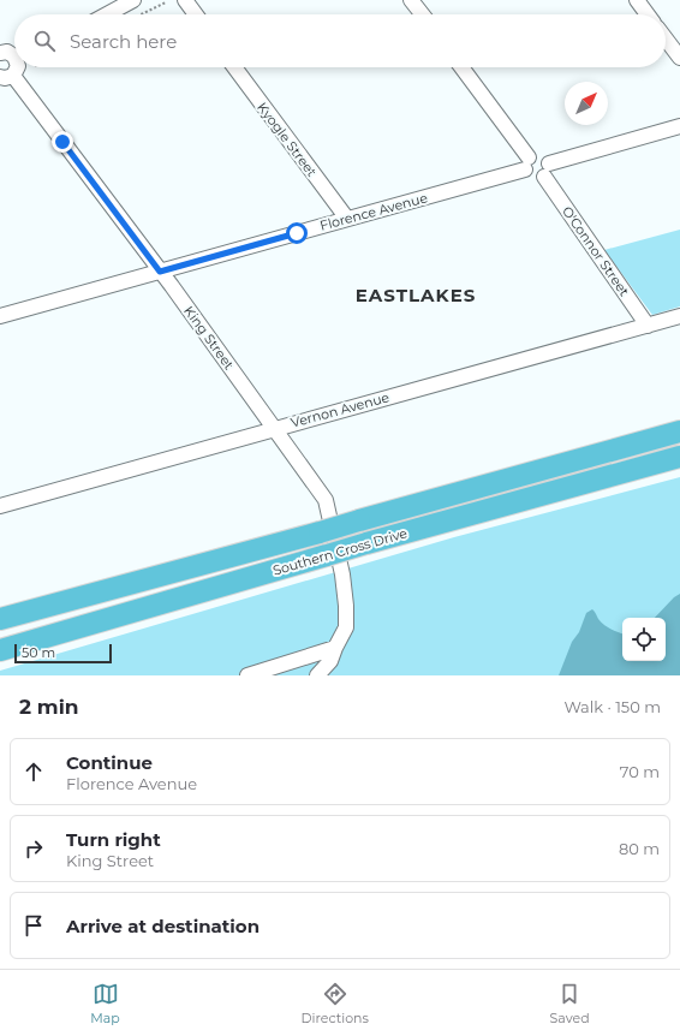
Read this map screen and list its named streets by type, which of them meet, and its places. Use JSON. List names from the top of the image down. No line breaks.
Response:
{"streets":{"highway":["Southern Cross Drive"],"street":["Kyogle Street","Florence Avenue","O'Connor Street","King Street","Vernon Avenue"]},"crossings":[["Kyogle Street","Florence Avenue"],["Florence Avenue","O'Connor Street"],["Florence Avenue","King Street"],["O'Connor Street","Vernon Avenue"],["King Street","Vernon Avenue"]],"districts":["EASTLAKES"],"scale_bar":"50 m","north":"top right","page":{"search":"Search here","scale":"50 m","heading":["2 min","Walk · 150 m"],"list":[["Continue","Florence Avenue","70 m"],["Turn right","King Street","80 m"],"Arrive at destination"],"nav":["Map","Directions","Saved"]}}
